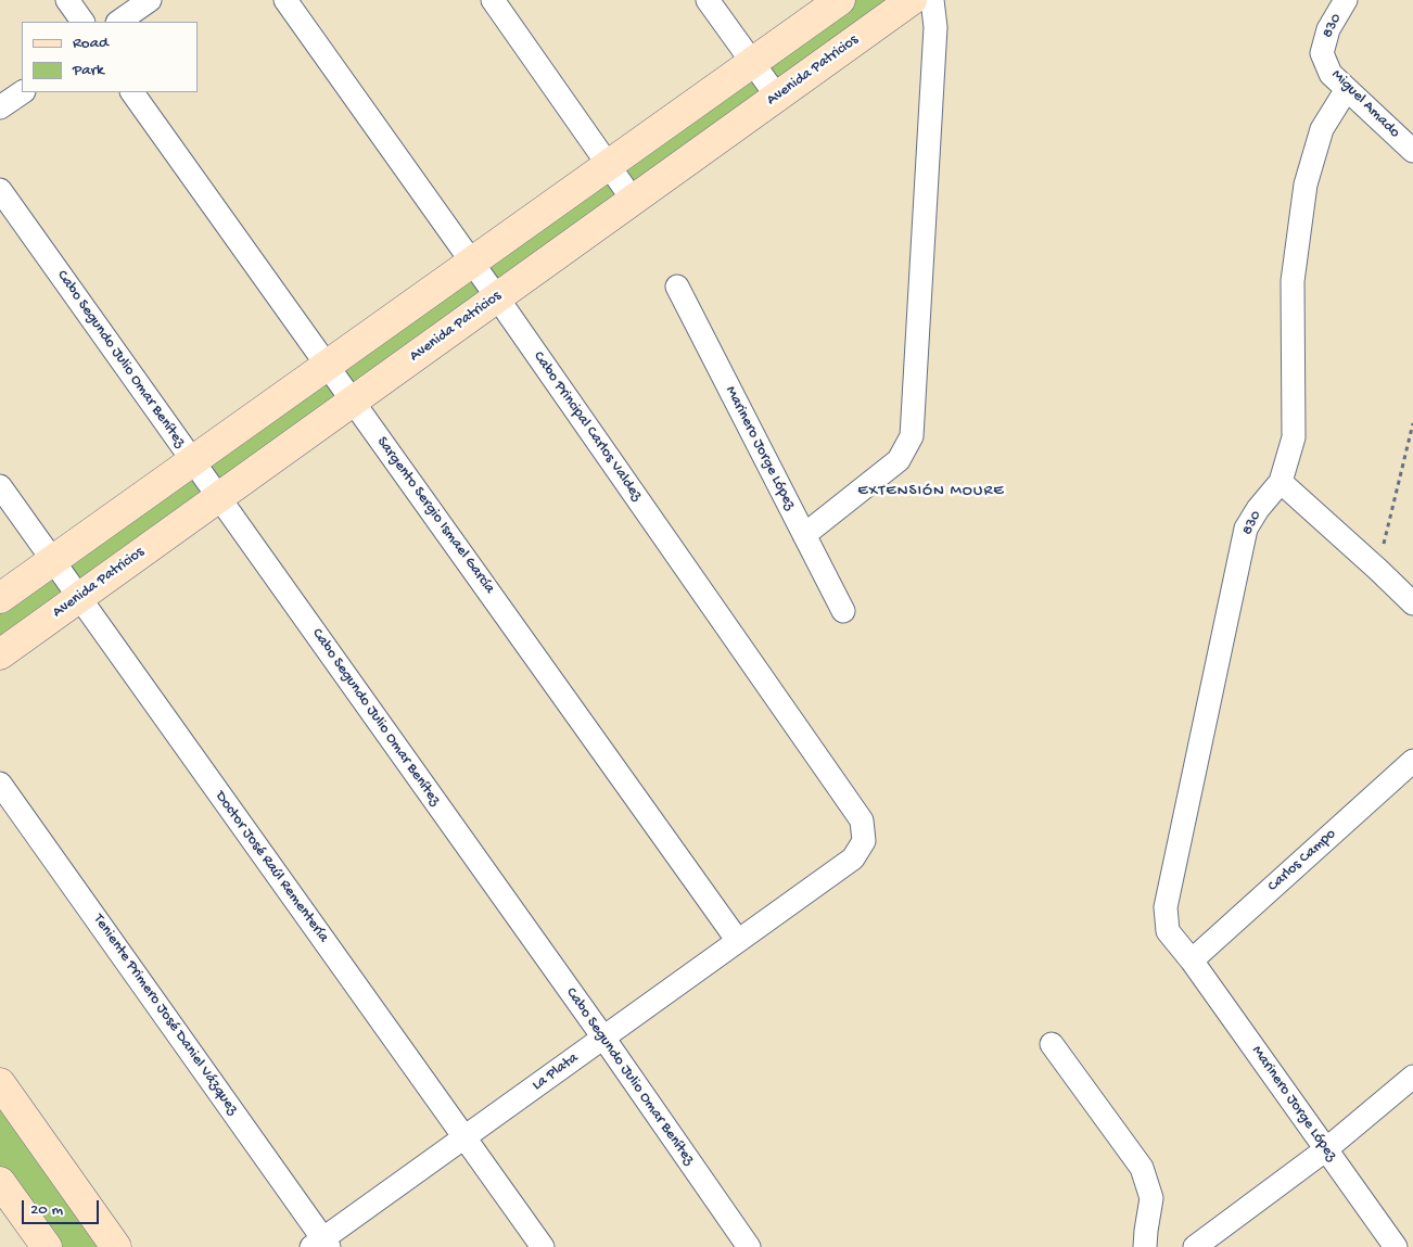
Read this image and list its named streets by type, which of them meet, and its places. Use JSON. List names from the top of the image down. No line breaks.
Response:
{"streets":{"street":["830","Avenida Patricios","Miguel Amado","Cabo Segundo Julio Omar Benítez","Cabo Principal Carlos Valdez","Marinero Jorge López","Sargento Sergio Ismael García","Carlos Campo","Doctor José Raúl Rementería","Teniente Primero José Daniel Vázquez","La Plata"]},"crossings":[["830","Miguel Amado"],["830","Marinero Jorge López"],["830","Carlos Campo"],["Avenida Patricios","Cabo Segundo Julio Omar Benítez"],["Avenida Patricios","Cabo Principal Carlos Valdez"],["Avenida Patricios","Sargento Sergio Ismael García"],["Avenida Patricios","Doctor José Raúl Rementería"],["Cabo Segundo Julio Omar Benítez","La Plata"],["Cabo Principal Carlos Valdez","La Plata"],["Marinero Jorge López","Carlos Campo"],["Sargento Sergio Ismael García","La Plata"],["Doctor José Raúl Rementería","La Plata"],["Teniente Primero José Daniel Vázquez","La Plata"]],"districts":["EXTENSIÓN MOURE"],"legend":["Road","Park"],"scale_bar":"20 m"}
